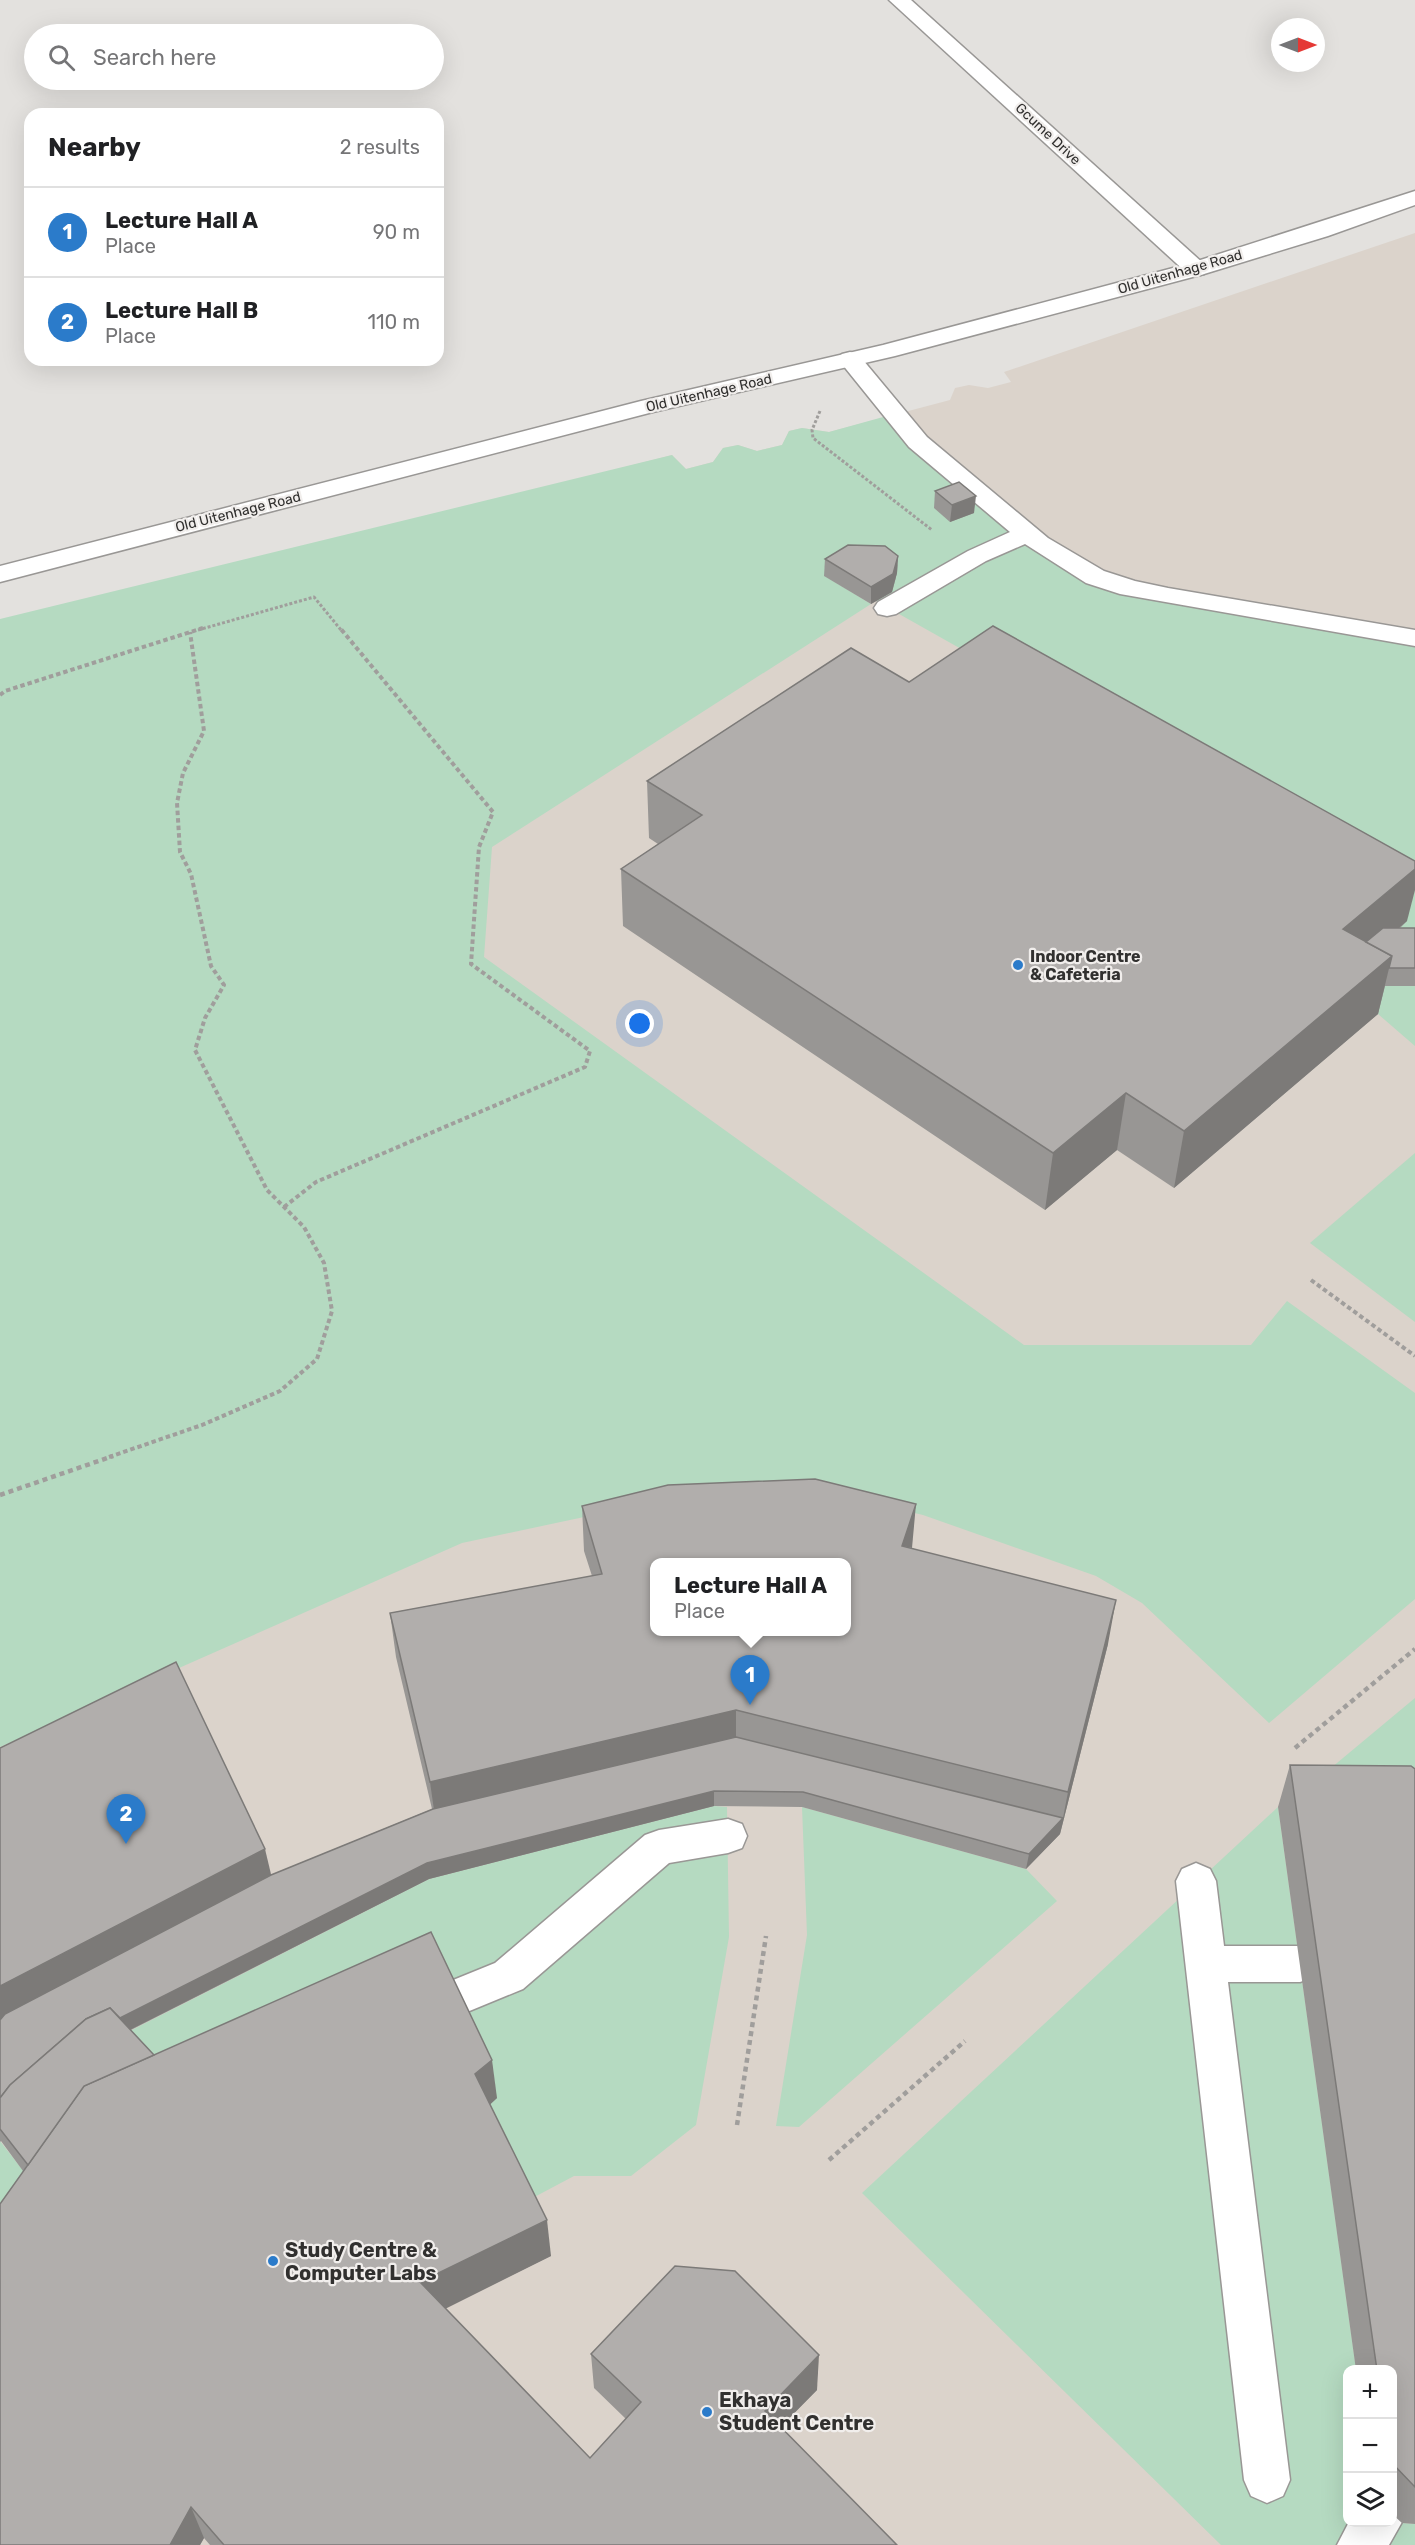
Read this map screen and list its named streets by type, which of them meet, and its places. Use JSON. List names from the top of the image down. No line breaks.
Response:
{"streets":{"street":["Gcume Drive","Old Uitenhage Road"]},"crossings":[["Gcume Drive","Old Uitenhage Road"]],"places":["Indoor Centre & Cafeteria","Study Centre & Computer Labs","Ekhaya Student Centre"],"north":"right","page":{"search":"Search here","heading":["Nearby","2 results"],"list":[{"mark":"1","name":"Lecture Hall A","note":"Place","value":"90 m"},{"mark":"2","name":"Lecture Hall B","note":"Place","value":"110 m"}],"popup":["Lecture Hall A","Place"],"pins":["1","2"],"map_buttons":["+","−"]}}
